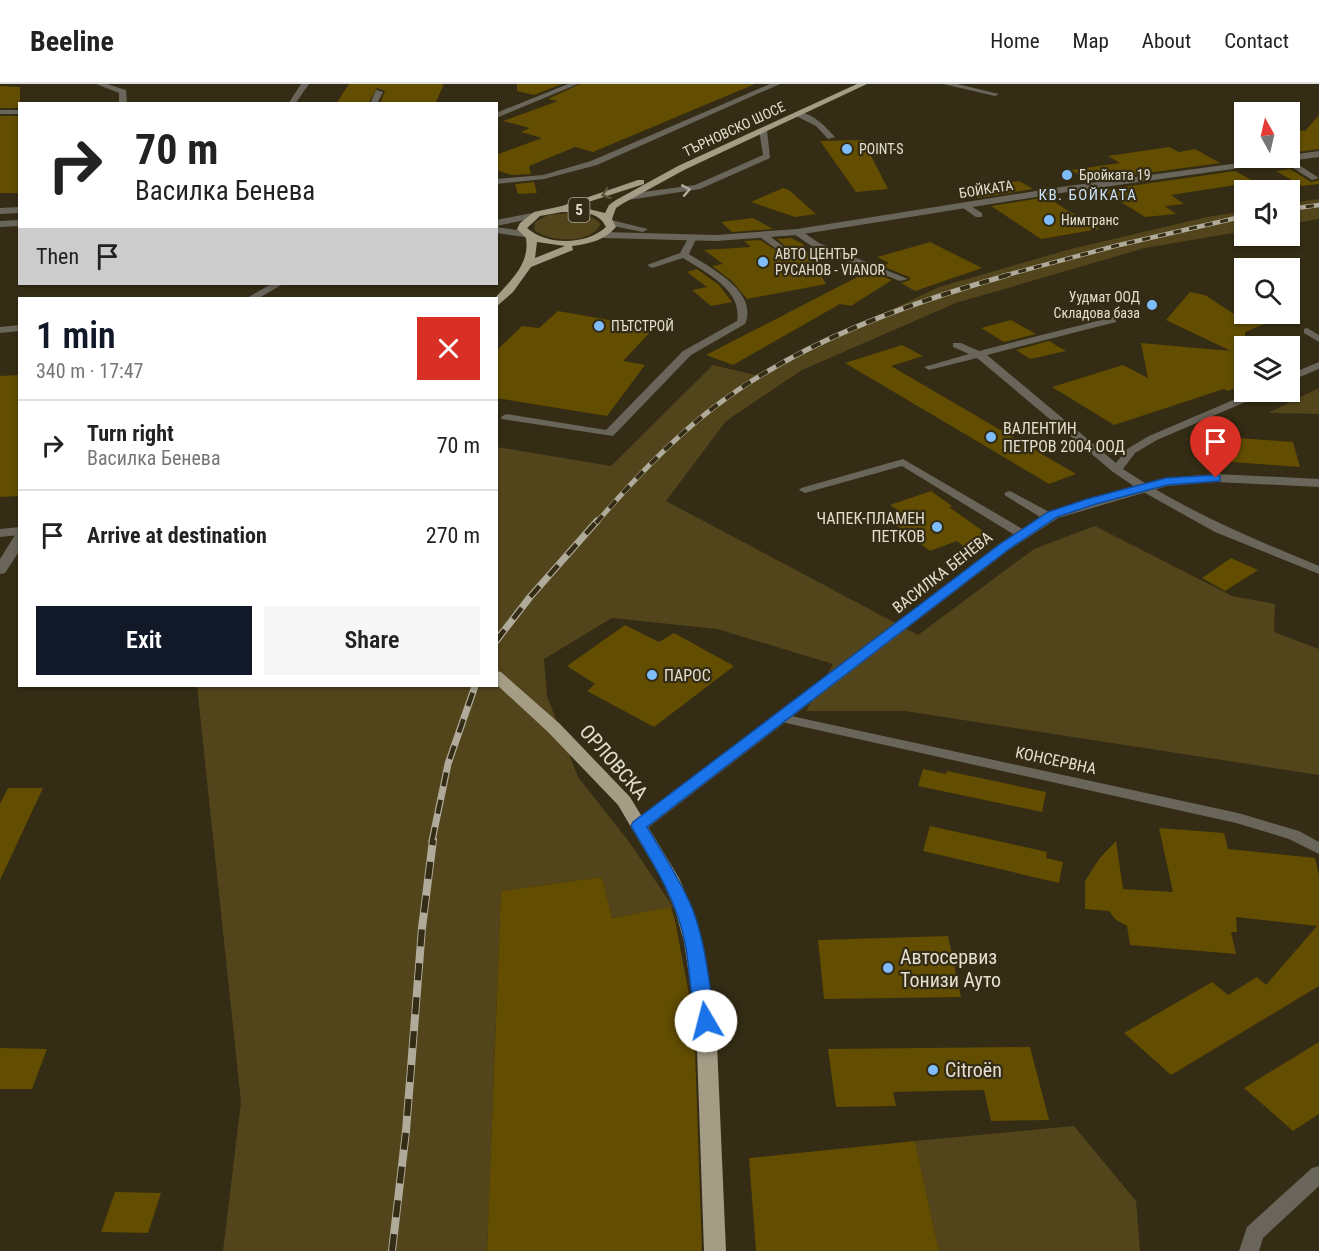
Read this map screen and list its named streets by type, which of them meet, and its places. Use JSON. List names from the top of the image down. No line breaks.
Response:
{"streets":{"main road":["ТЪРНОВСКО ШОСЕ","5","ОРЛОВСКА"],"street":["БОЙКАТА","ВАСИЛКА БЕНЕВА"],"lane":["КОНСЕРВНА"]},"crossings":[["ТЪРНОВСКО ШОСЕ","БОЙКАТА"],["ТЪРНОВСКО ШОСЕ","5"],["БОЙКАТА","5"],["ВАСИЛКА БЕНЕВА","КОНСЕРВНА"],["ВАСИЛКА БЕНЕВА","ОРЛОВСКА"]],"districts":["КВ. БОЙКАТА"],"places":["POINT-S","Бройката 19","Нимтранс","АВТО ЦЕНТЪР РУСАНОВ - VIANOR","Уудмат ООД Складова база","ПЪТСТРОЙ","ВАЛЕНТИН ПЕТРОВ 2004 ООД","ЧАПЕК-ПЛАМЕН ПЕТКОВ","ПАРОС","Автосервиз Тонизи Ауто","Citroën"],"north":"top","page":{"header":"Beeline","nav":["Home","Map","About","Contact"],"turn":["70 m","Василка Бенева"],"then":"Then","heading":["1 min","340 m · 17:47"],"list":[{"name":"Turn right","note":"Василка Бенева","value":"70 m"},{"name":"Arrive at destination","value":"270 m"}],"buttons":["Exit","Share"]}}
